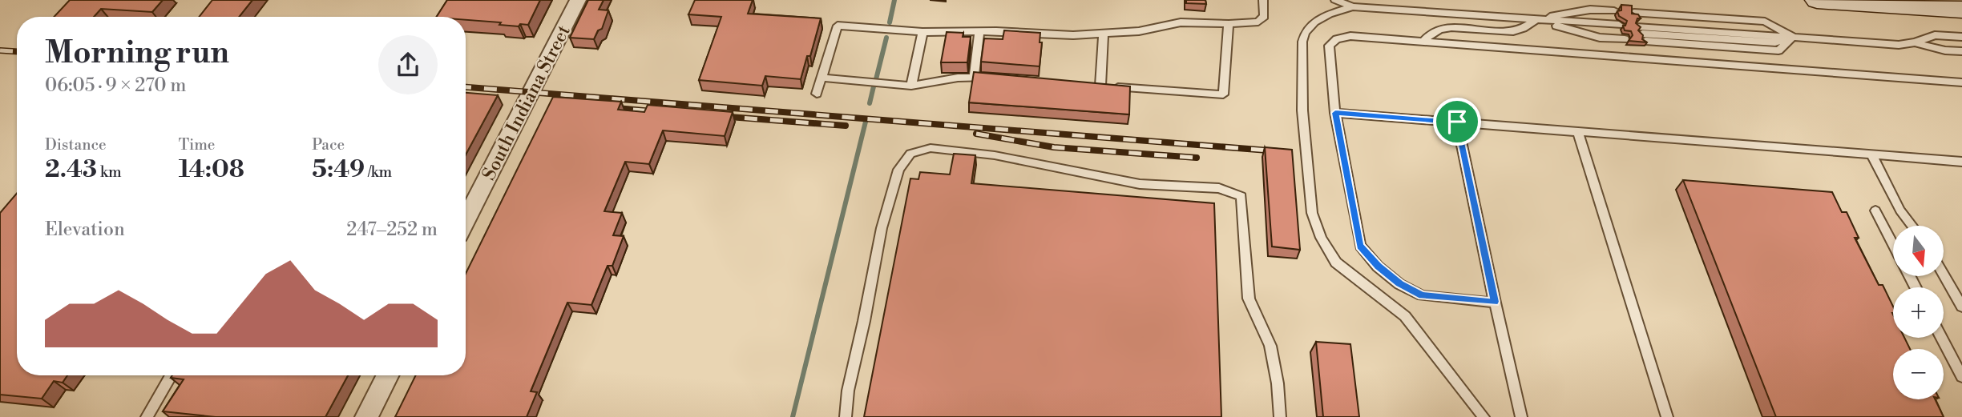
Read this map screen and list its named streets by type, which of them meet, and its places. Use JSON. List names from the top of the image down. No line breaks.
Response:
{"streets":{"street":["South Indiana Street"]},"north":"bottom","page":{"heading":["Morning run","06:05 · 9 × 270 m"],"stats":[["Distance","2.43 km"],["Time","14:08"],["Pace","5:49 /km"]],"chart":["Elevation","247–252 m"],"map_buttons":["+","−"]}}
